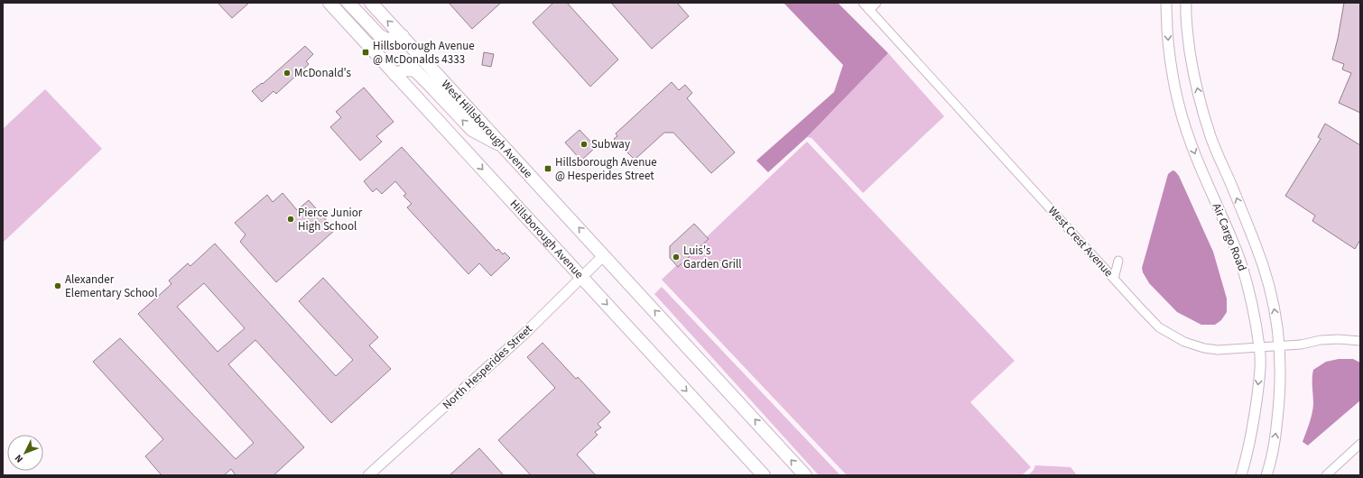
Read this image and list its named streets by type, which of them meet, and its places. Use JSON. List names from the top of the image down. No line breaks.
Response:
{"streets":{"main road":["West Hillsborough Avenue","Hillsborough Avenue"],"street":["Air Cargo Road","West Crest Avenue","North Hesperides Street"]},"crossings":[["West Hillsborough Avenue","North Hesperides Street"],["Air Cargo Road","West Crest Avenue"],["Hillsborough Avenue","North Hesperides Street"]],"one_way":["West Hillsborough Avenue"],"places":{"transit":["Hillsborough Avenue @ McDonalds 4333","Hillsborough Avenue @ Hesperides Street"],"other":["McDonald's","Subway","Pierce Junior High School","Luis's Garden Grill","Alexander Elementary School"]},"north":"bottom left"}
